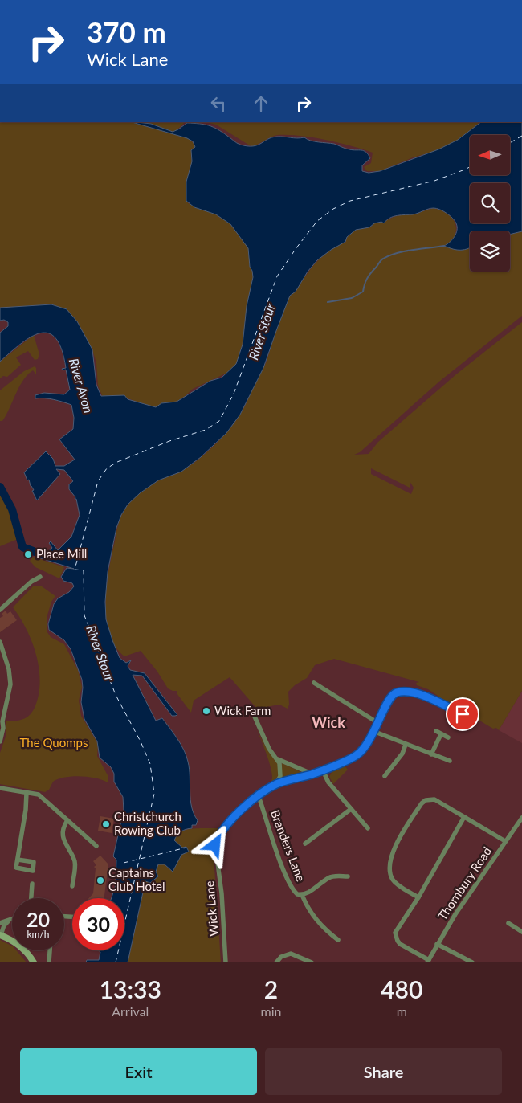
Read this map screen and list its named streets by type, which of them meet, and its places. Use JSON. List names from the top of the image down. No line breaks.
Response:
{"streets":{"street":["Branders Lane","Thornbury Road","Wick Lane"]},"crossings":[["Branders Lane","Wick Lane"]],"districts":["Wick"],"water":["River Stour","River Avon"],"parks":["The Quomps"],"places":["Place Mill","Wick Farm","Christchurch Rowing Club","Captains Club Hotel"],"north":"left","page":{"turn":["370 m","Wick Lane"],"speed":"20 km/h","limit":"30","eta":["13:33","Arrival","2","min","480","m"],"buttons":["Exit","Share"]}}
